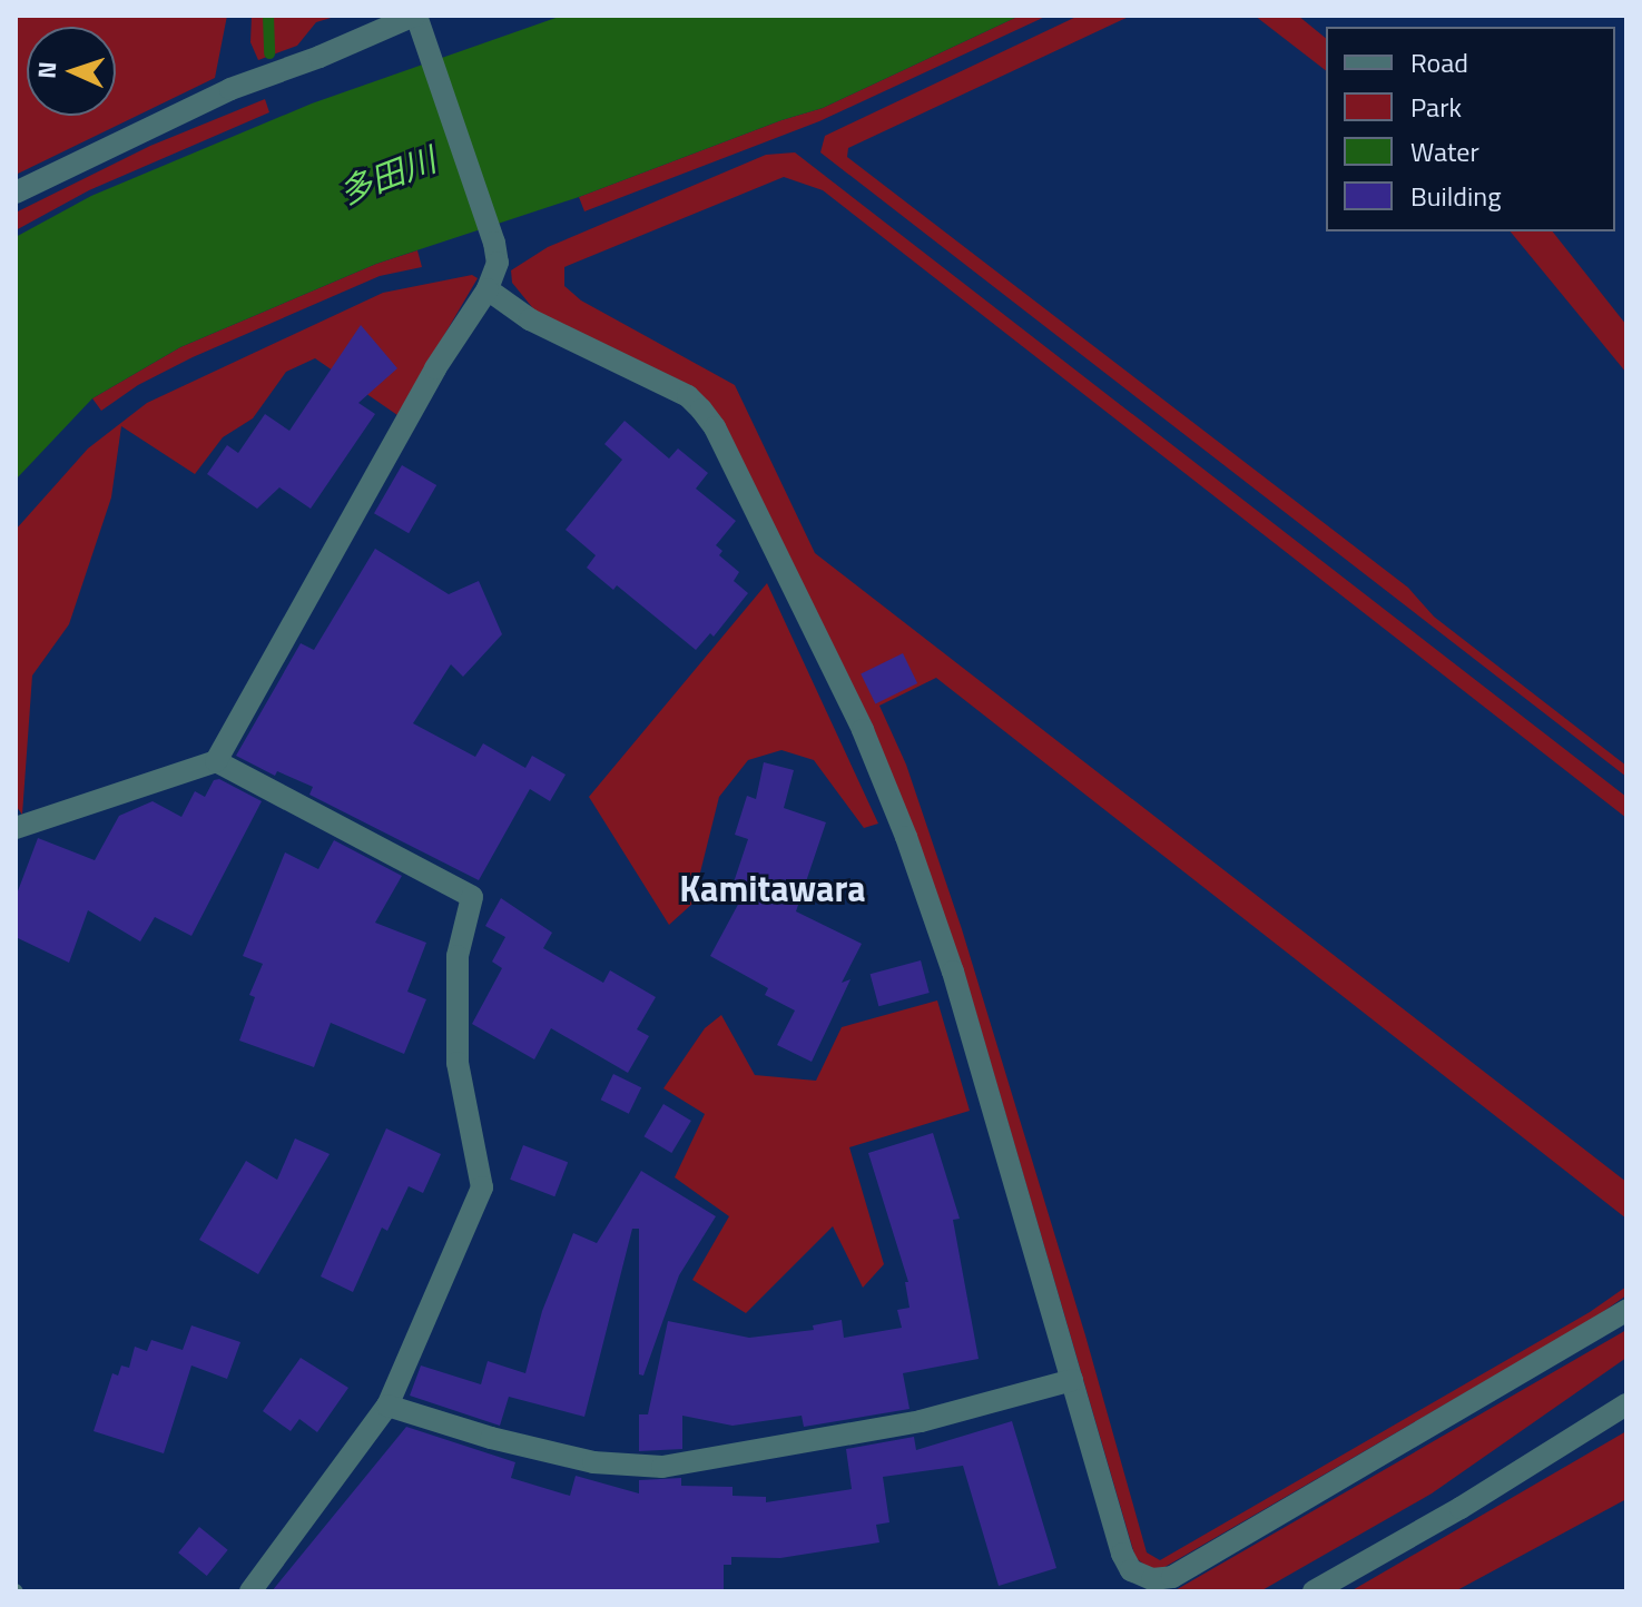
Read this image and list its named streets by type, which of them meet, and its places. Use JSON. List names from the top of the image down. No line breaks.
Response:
{"districts":["Kamitawara"],"water":["多田川"],"legend":["Road","Park","Water","Building"],"north":"left"}
